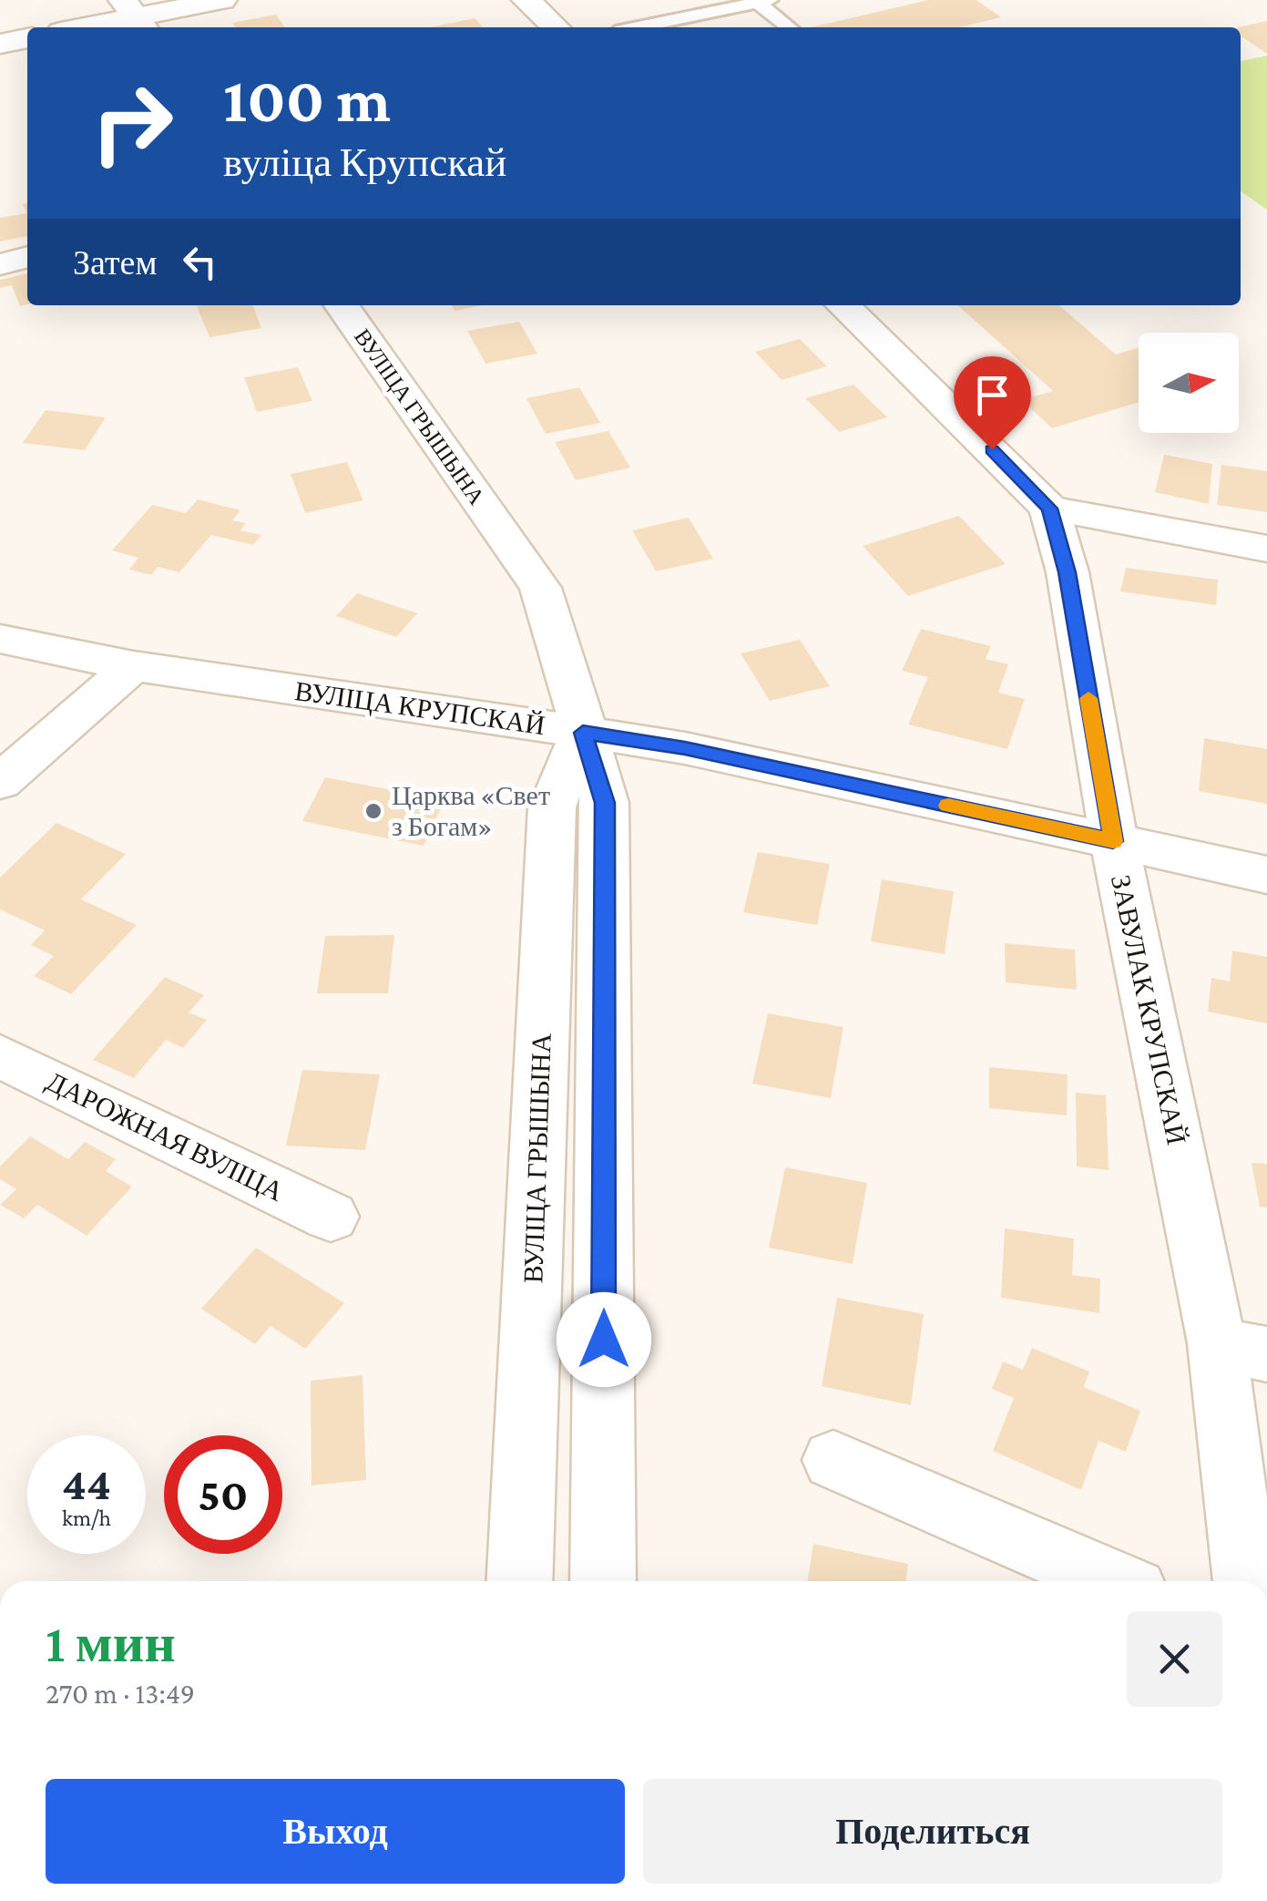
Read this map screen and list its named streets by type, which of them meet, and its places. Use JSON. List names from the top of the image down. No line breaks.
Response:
{"streets":{"main road":["ВУЛІЦА ГРЫШЫНА","ВУЛІЦА КРУПСКАЙ","ЗАВУЛАК КРУПСКАЙ","ДАРОЖНАЯ ВУЛІЦА"]},"crossings":[["ВУЛІЦА ГРЫШЫНА","ВУЛІЦА КРУПСКАЙ"],["ВУЛІЦА КРУПСКАЙ","ЗАВУЛАК КРУПСКАЙ"]],"places":["Царква «Свет з Богам»"],"north":"right","page":{"turn":["100 m","вуліца Крупскай"],"then":"Затем","speed":"44 km/h","limit":"50","heading":["1 мин","270 m · 13:49"],"buttons":["Выход","Поделиться"]}}
